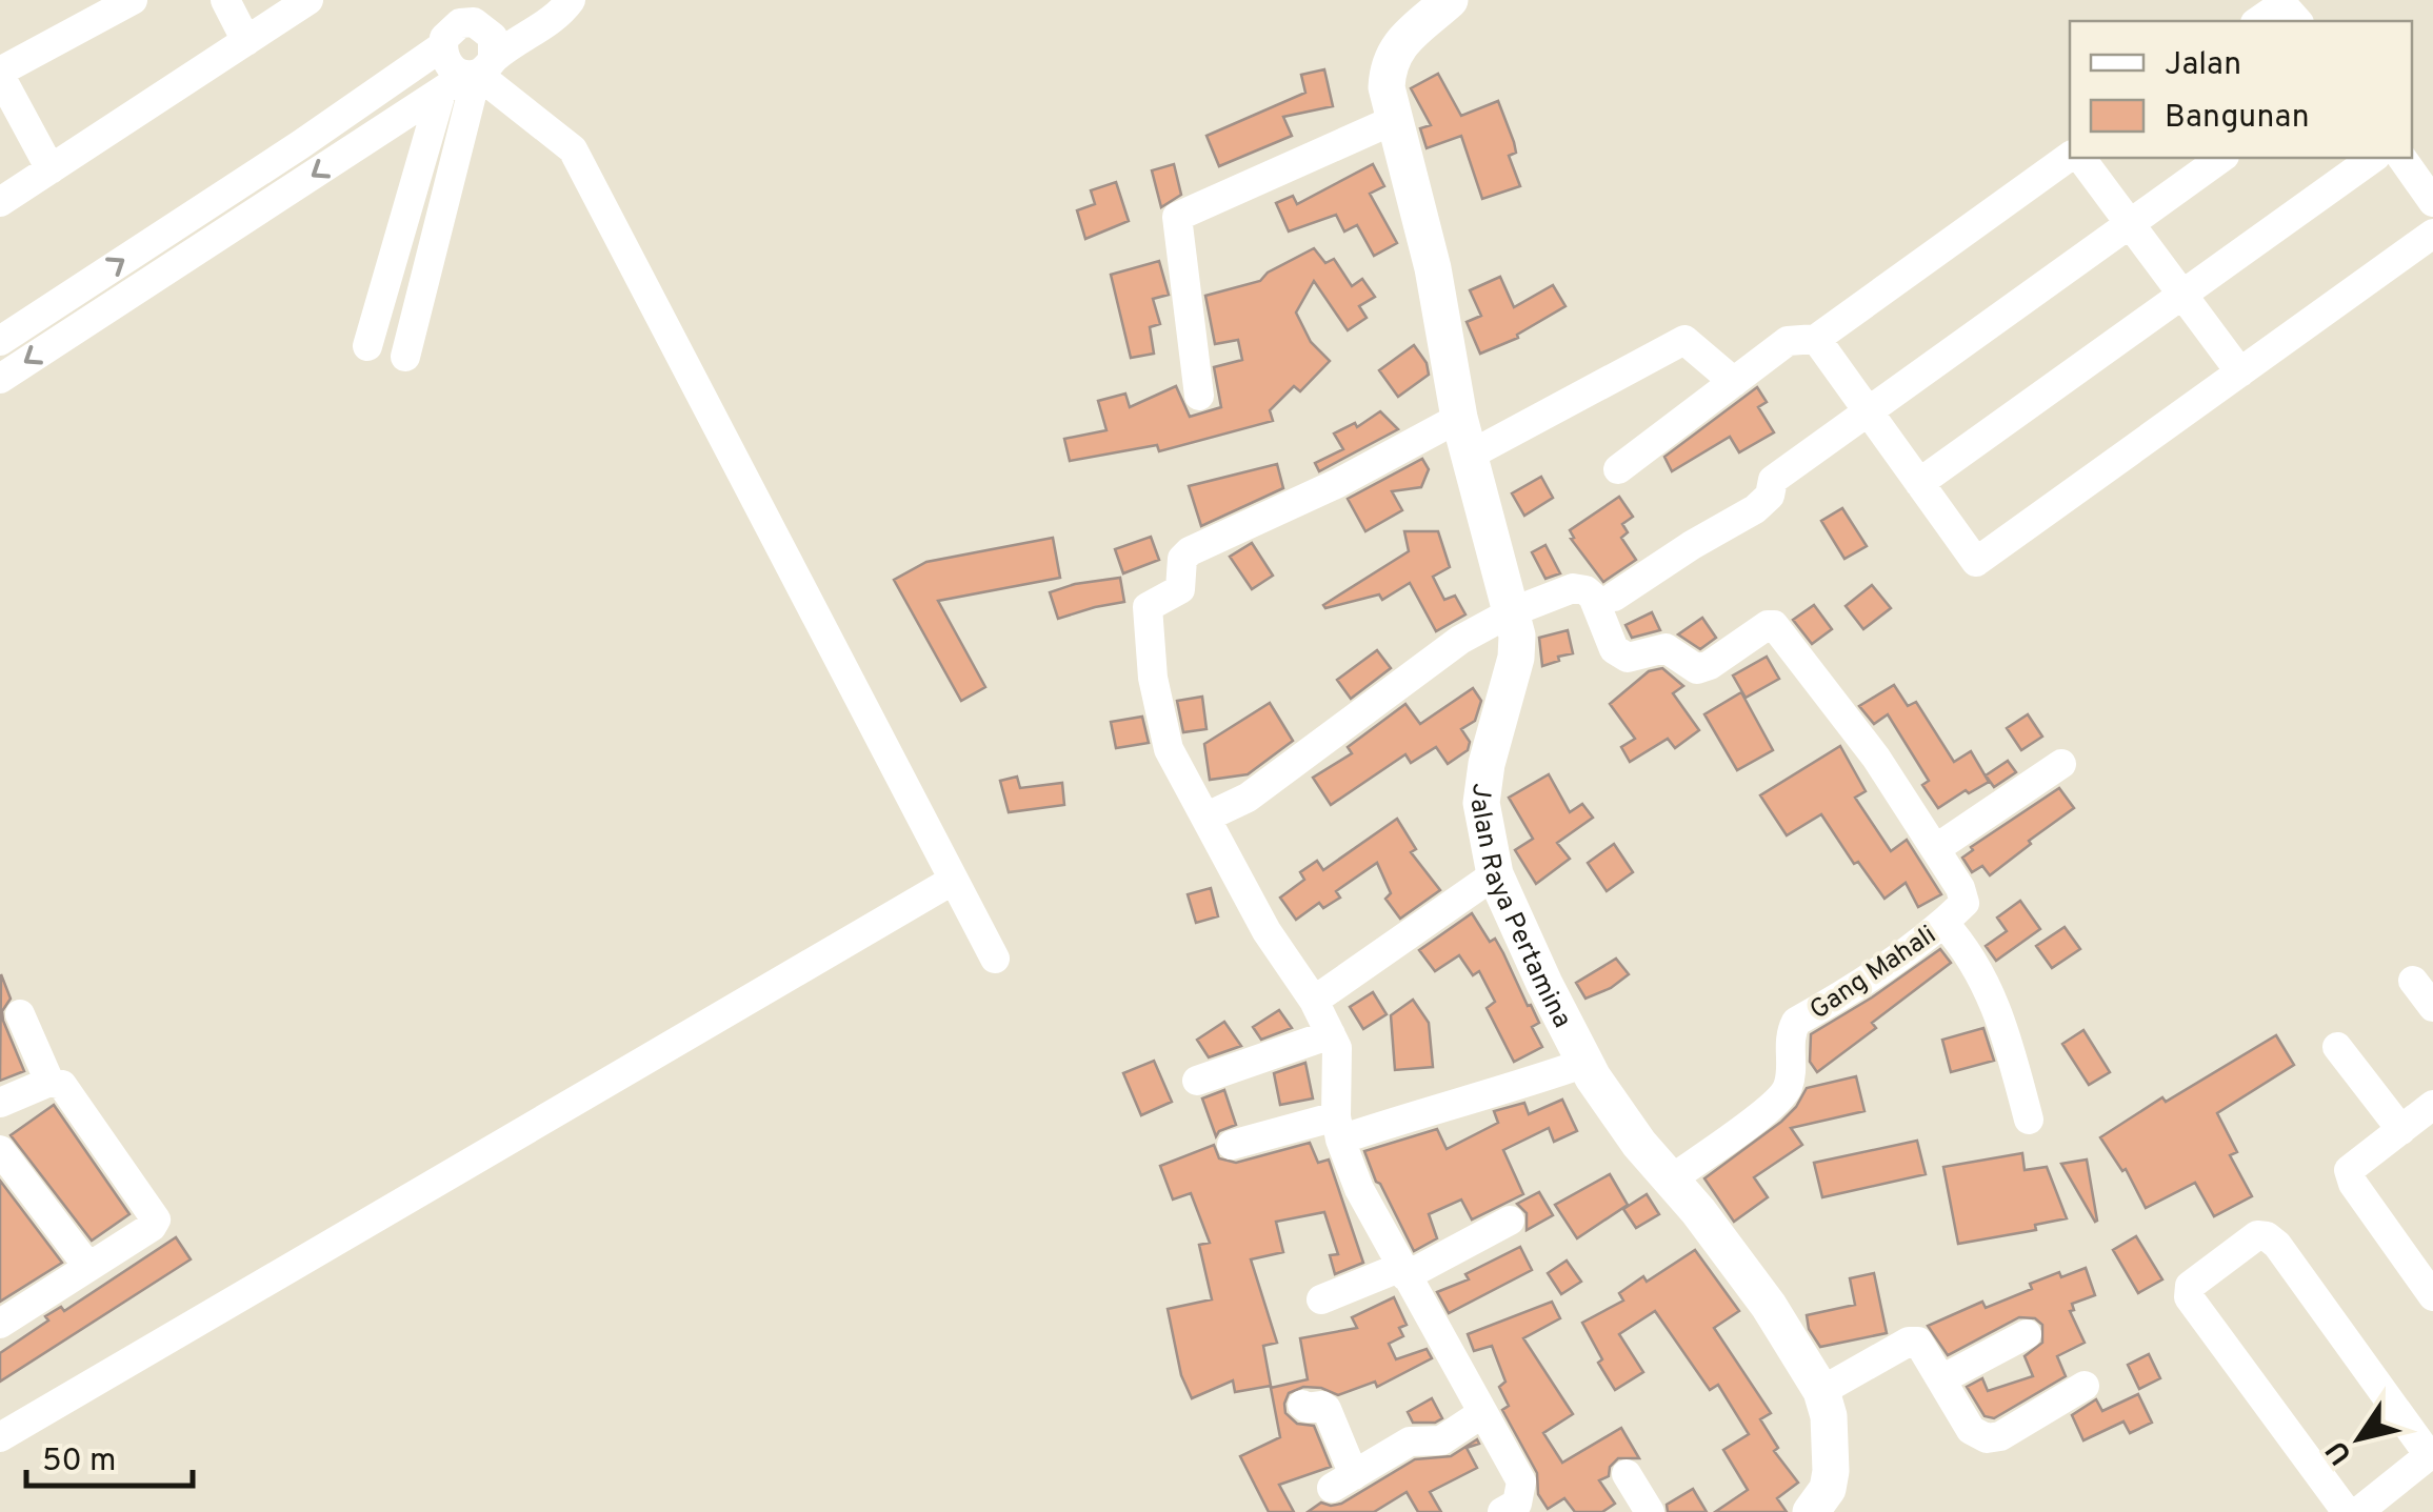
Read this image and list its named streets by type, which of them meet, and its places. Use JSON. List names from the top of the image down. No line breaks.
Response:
{"streets":{"main road":["Jalan Raya Pertamina"],"street":["Gang Mahali"]},"crossings":[["Jalan Raya Pertamina","Gang Mahali"]],"legend":["Jalan","Bangunan"],"scale_bar":"50 m","north":"bottom left"}
